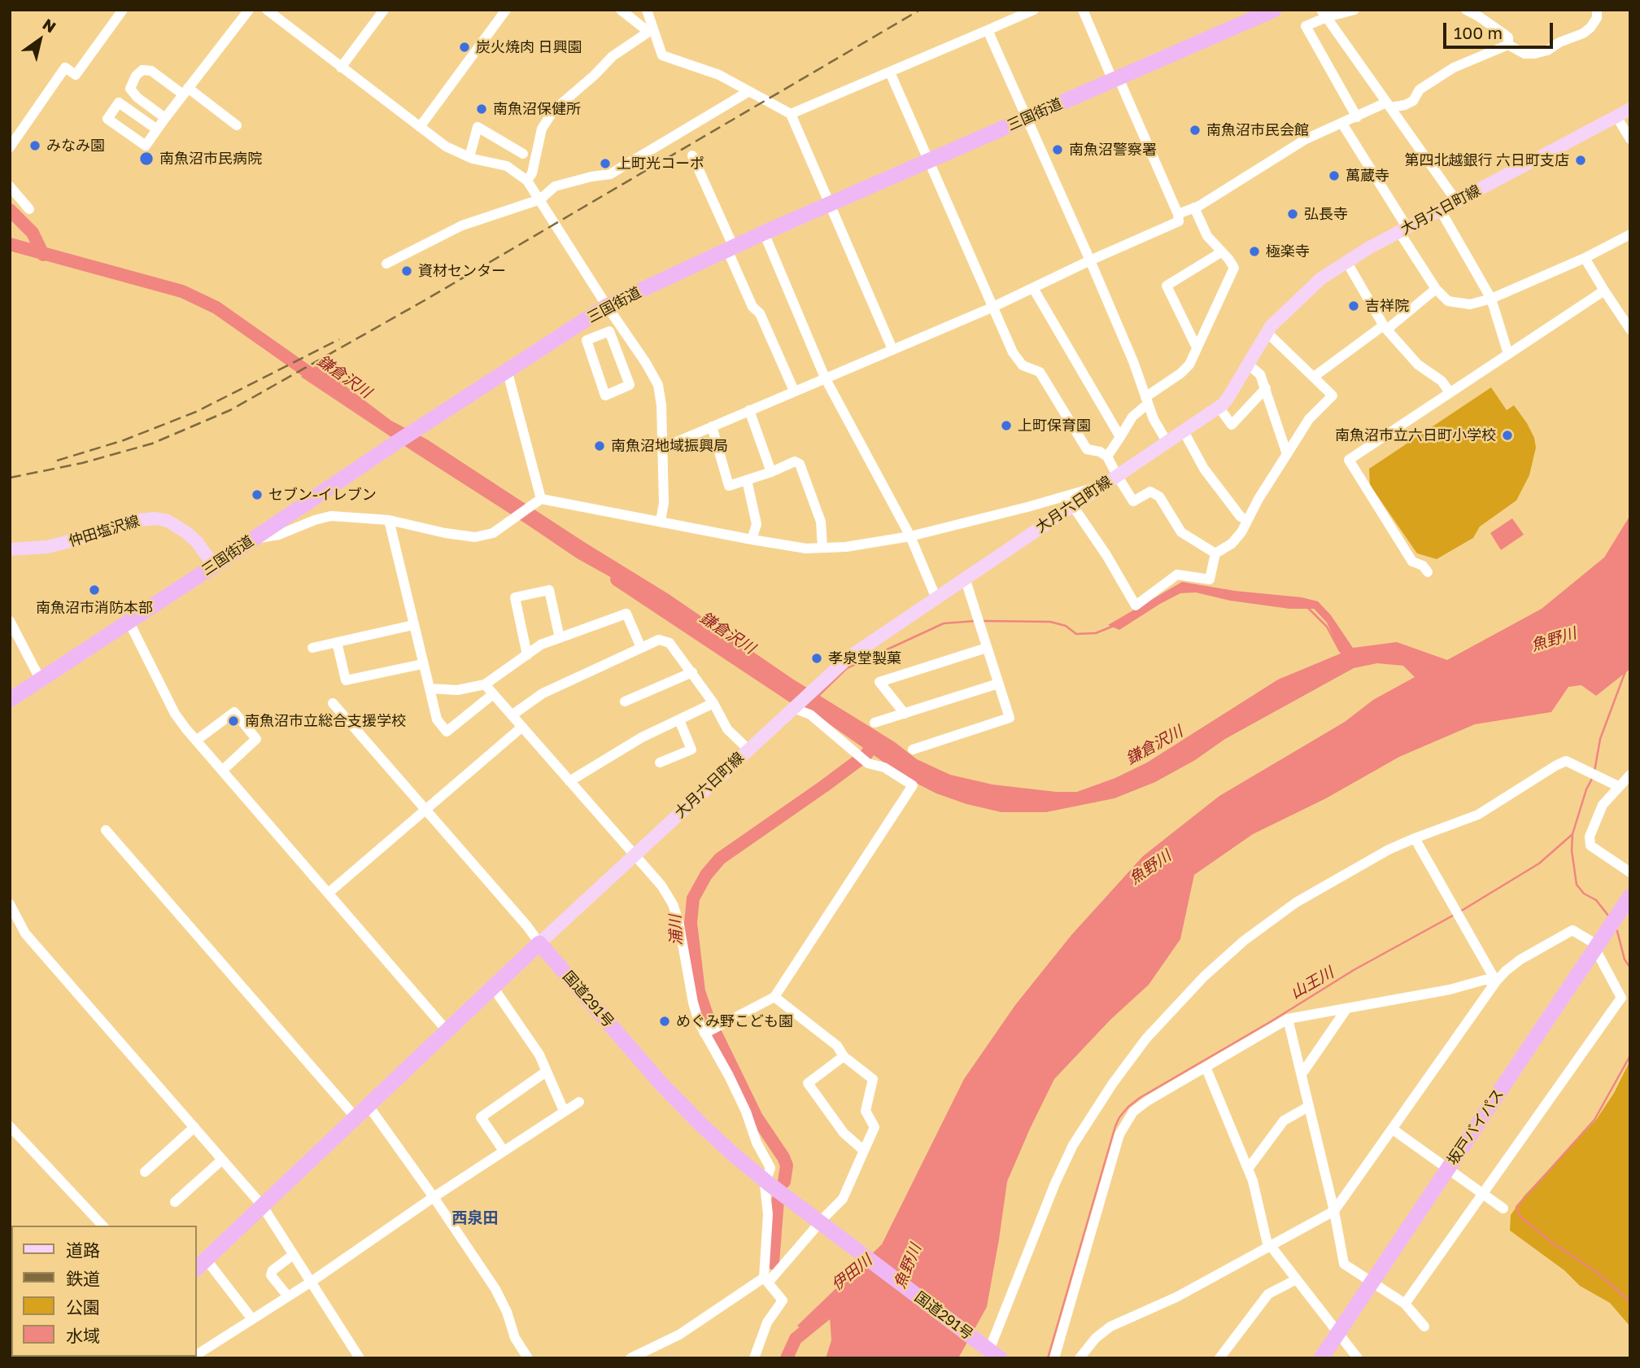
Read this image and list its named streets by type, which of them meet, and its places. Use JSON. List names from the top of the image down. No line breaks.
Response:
{"streets":{"highway":["三国街道","国道291号","坂戸バイパス"],"main road":["大月六日町線","仲田塩沢線"]},"crossings":[["三国街道","仲田塩沢線"],["大月六日町線","国道291号"]],"districts":["西泉田"],"water":["鎌倉沢川","魚野川","浦川","山王川","伊田川"],"places":["炭火焼肉 日興園","南魚沼保健所","南魚沼市民会館","みなみ園","南魚沼警察署","南魚沼市民病院","第四北越銀行 六日町支店","上町光コーポ","萬蔵寺","弘長寺","極楽寺","資材センター","吉祥院","上町保育園","南魚沼市立六日町小学校","南魚沼地域振興局","セブン-イレブン","南魚沼市消防本部","孝泉堂製菓","南魚沼市立総合支援学校","めぐみ野こども園"],"legend":["道路","鉄道","公園","水域"],"scale_bar":"100 m","north":"top right"}
